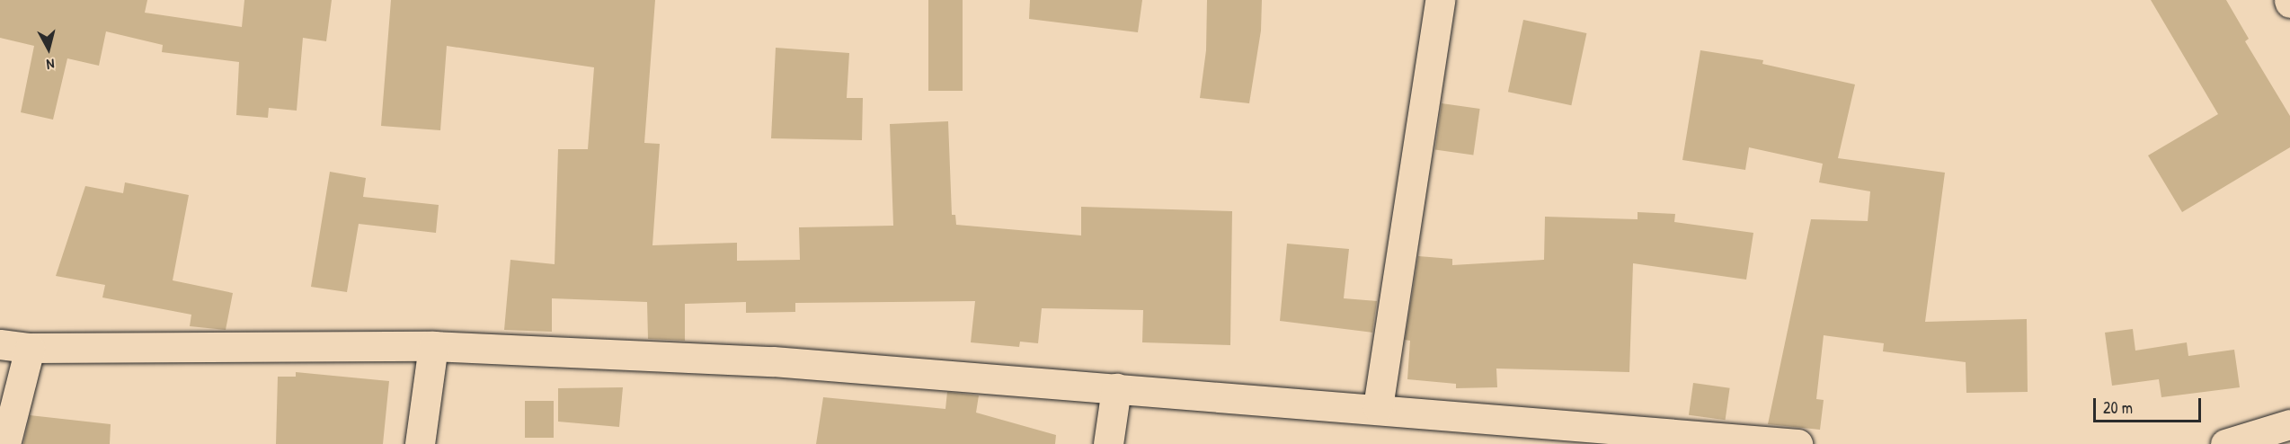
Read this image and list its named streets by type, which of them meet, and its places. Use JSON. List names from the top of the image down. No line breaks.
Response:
{"scale_bar":"20 m","north":"bottom"}
